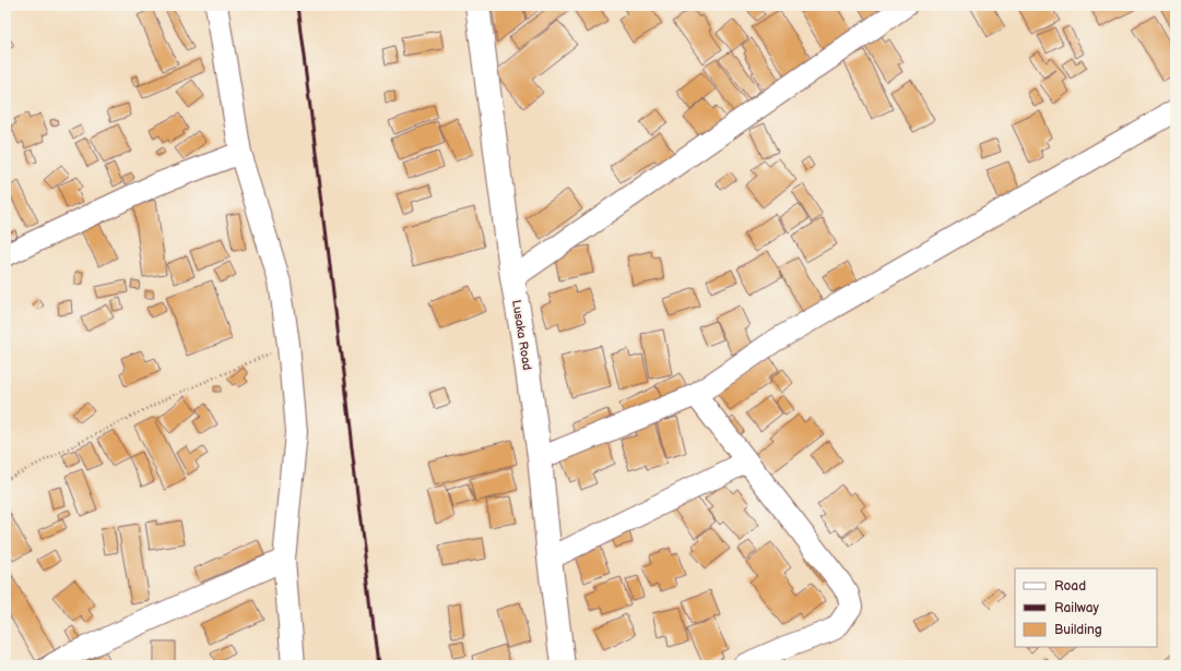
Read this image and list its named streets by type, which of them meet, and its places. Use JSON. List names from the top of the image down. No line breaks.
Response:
{"streets":{"street":["Lusaka Road"]},"legend":["Road","Railway","Building"]}
